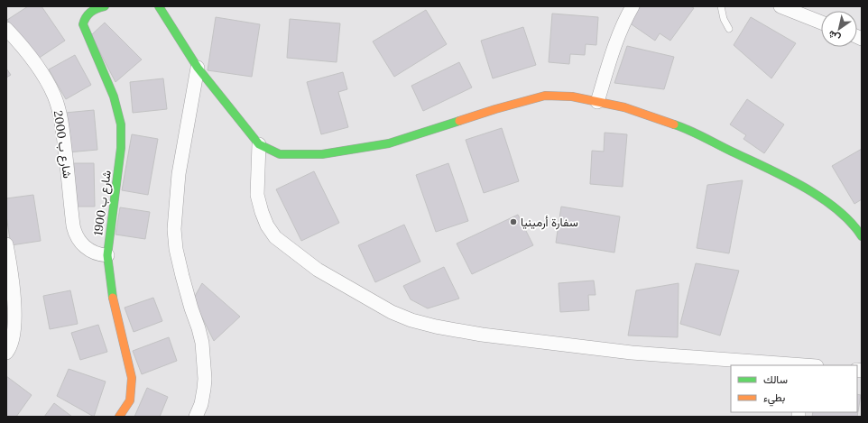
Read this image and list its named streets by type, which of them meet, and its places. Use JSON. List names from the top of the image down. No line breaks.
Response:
{"streets":{"street":["شارع ب 2000","شارع ب 1900"]},"crossings":[["شارع ب 2000","شارع ب 1900"]],"places":["سفارة أرمينيا"],"legend":["سالك","بطيء"],"north":"bottom left"}
